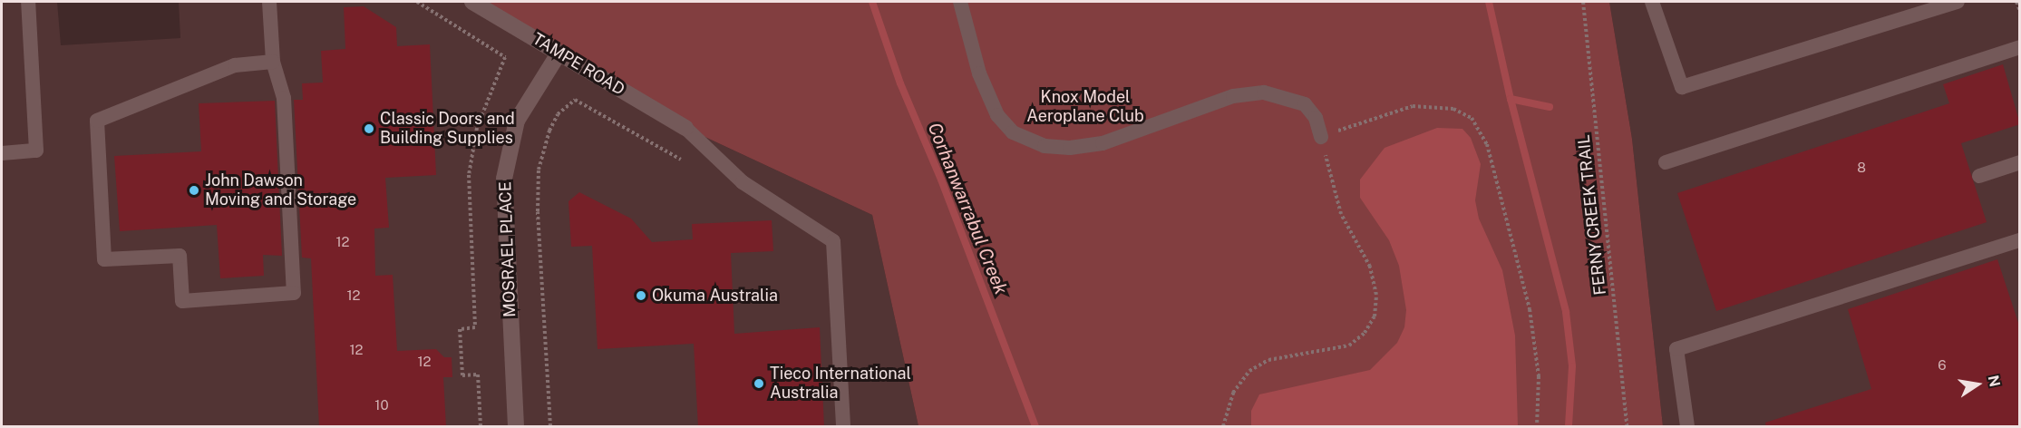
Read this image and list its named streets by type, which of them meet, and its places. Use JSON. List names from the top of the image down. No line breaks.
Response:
{"streets":{"street":["TAMPE ROAD","MOSRAEL PLACE"],"path":["FERNY CREEK TRAIL"]},"crossings":[["TAMPE ROAD","MOSRAEL PLACE"]],"water":["Corhanwarrabul Creek"],"parks":["Knox Model Aeroplane Club"],"places":["Classic Doors and Building Supplies","John Dawson Moving and Storage","Okuma Australia","Tieco International Australia"],"house_numbers":["8","12","12","12","12","6","10"],"north":"right"}
